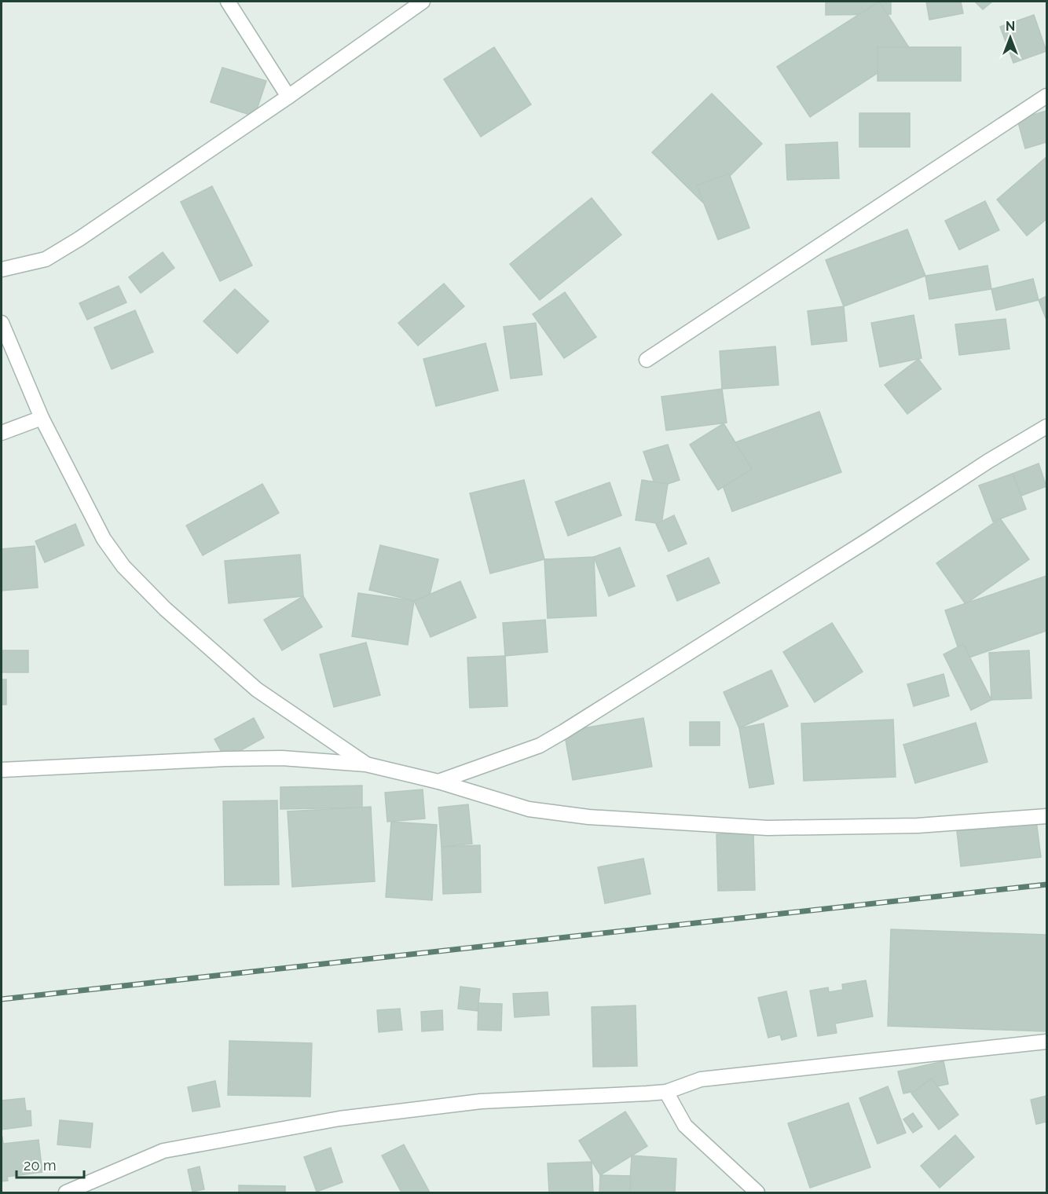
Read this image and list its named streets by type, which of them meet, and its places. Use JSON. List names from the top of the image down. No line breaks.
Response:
{"scale_bar":"20 m","north":"top"}
